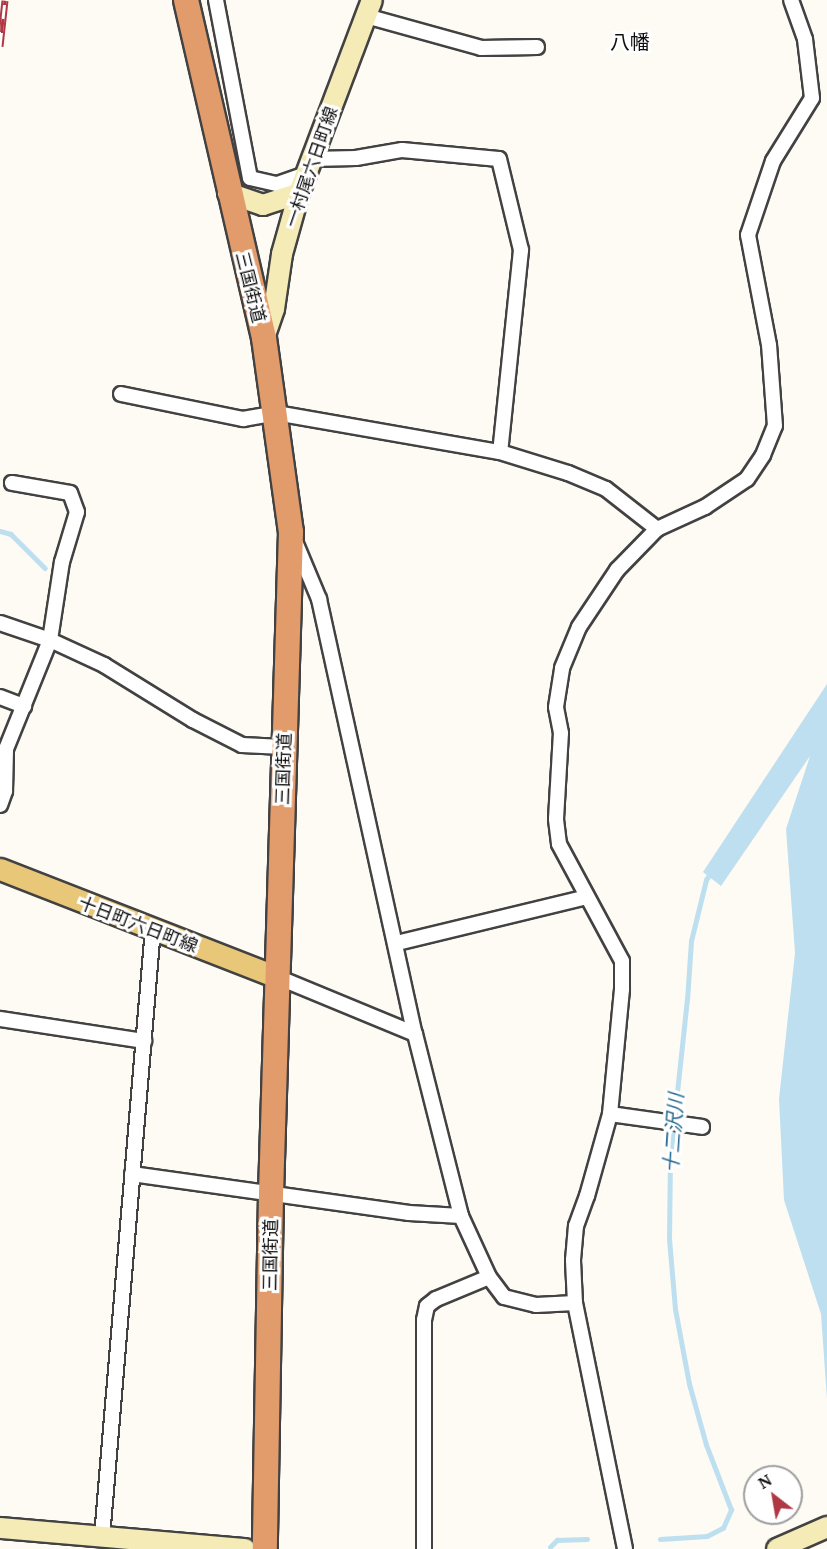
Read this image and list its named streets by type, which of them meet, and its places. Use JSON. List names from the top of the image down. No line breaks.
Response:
{"streets":{"highway":["三国街道"],"main road":["一村尾六日町線","十日町六日町線"]},"crossings":[["一村尾六日町線","三国街道"],["三国街道","十日町六日町線"]],"districts":["八幡"],"water":["十二沢川"],"north":"top left"}
